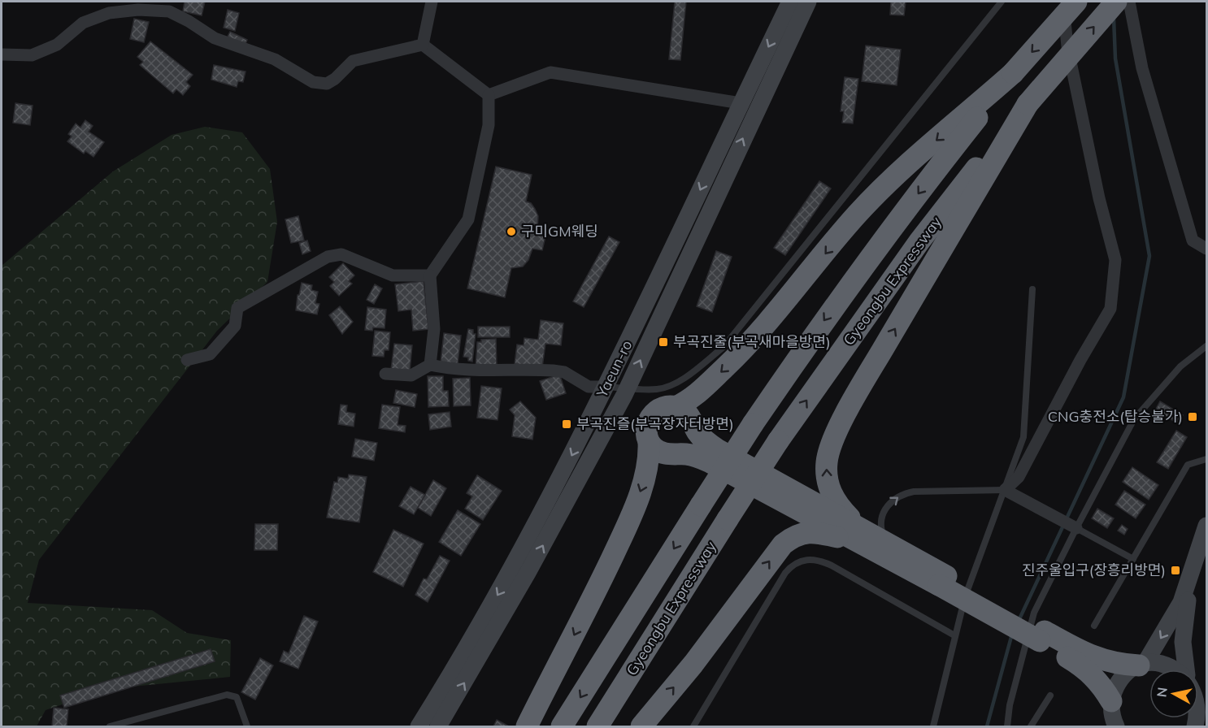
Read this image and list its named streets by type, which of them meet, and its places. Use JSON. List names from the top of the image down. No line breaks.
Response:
{"streets":{"highway":["Gyeongbu Expressway"],"main road":["Yaeun-ro"]},"places":{"other":["구미GM웨딩"],"transit":["부곡진줄(부곡새마을방면)","CNG충전소(탑승불가)","부곡진즐(부곡장자터방면)","진주울입구(장흥리방면)"]},"north":"left"}
